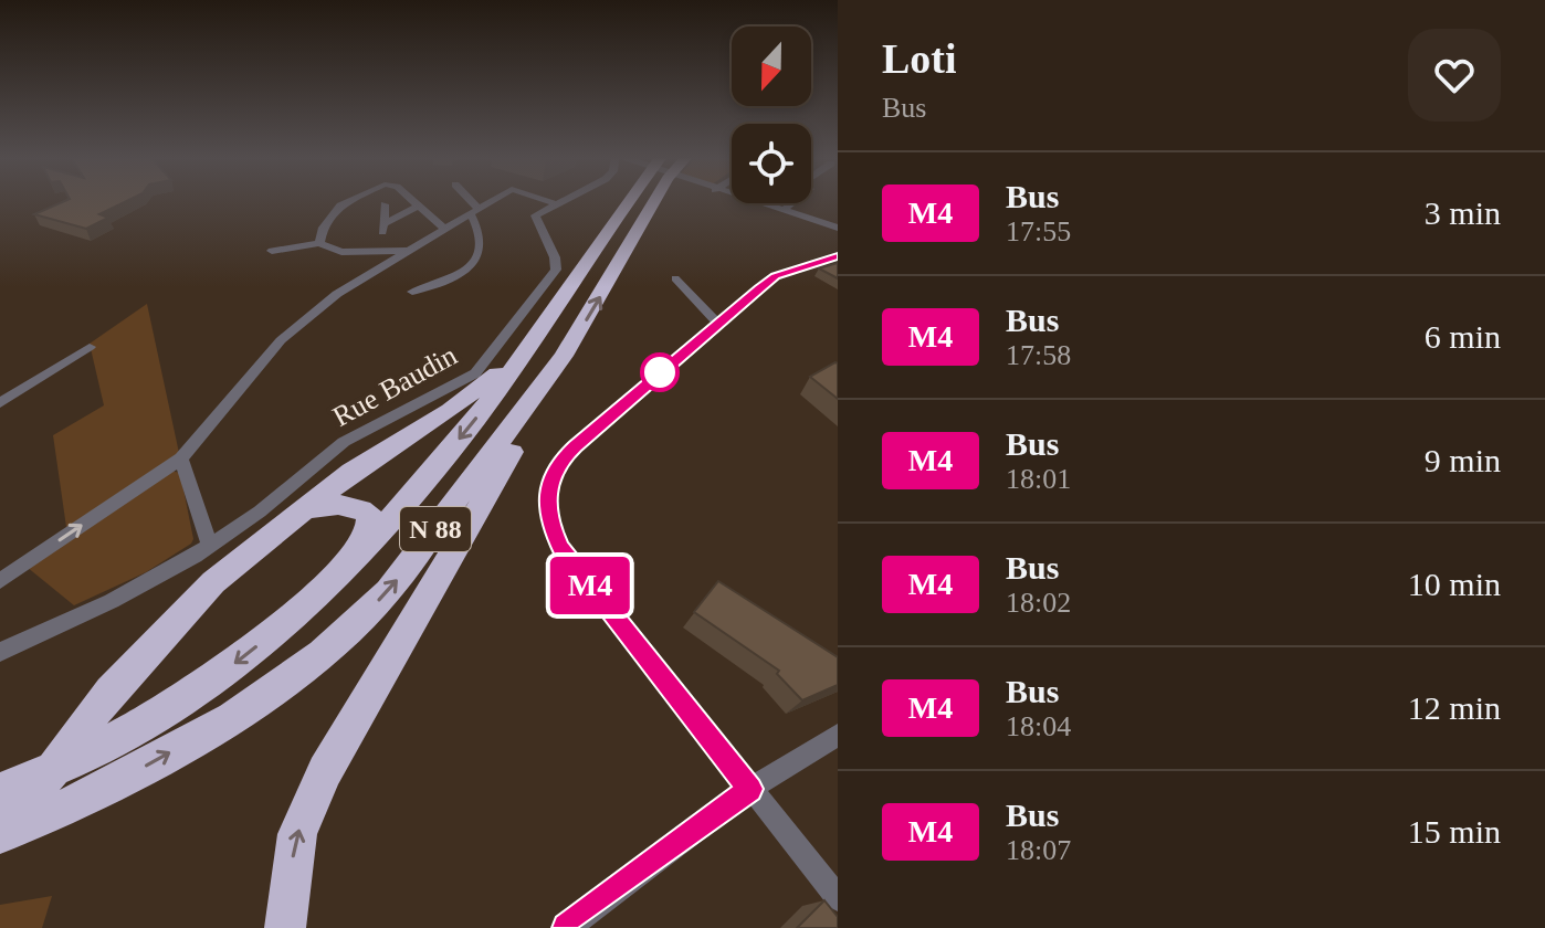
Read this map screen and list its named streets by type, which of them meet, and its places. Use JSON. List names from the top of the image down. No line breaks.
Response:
{"streets":{"highway":["N 88"],"street":["Rue Baudin"]},"lines":["bus line M4"],"north":"bottom","page":{"on_map":"M4","heading":["Loti","Bus"],"list":[{"mark":"M4","name":"Bus","note":"17:55","value":"3 min"},{"mark":"M4","name":"Bus","note":"17:58","value":"6 min"},{"mark":"M4","name":"Bus","note":"18:01","value":"9 min"},{"mark":"M4","name":"Bus","note":"18:02","value":"10 min"},{"mark":"M4","name":"Bus","note":"18:04","value":"12 min"},{"mark":"M4","name":"Bus","note":"18:07","value":"15 min"}]}}
